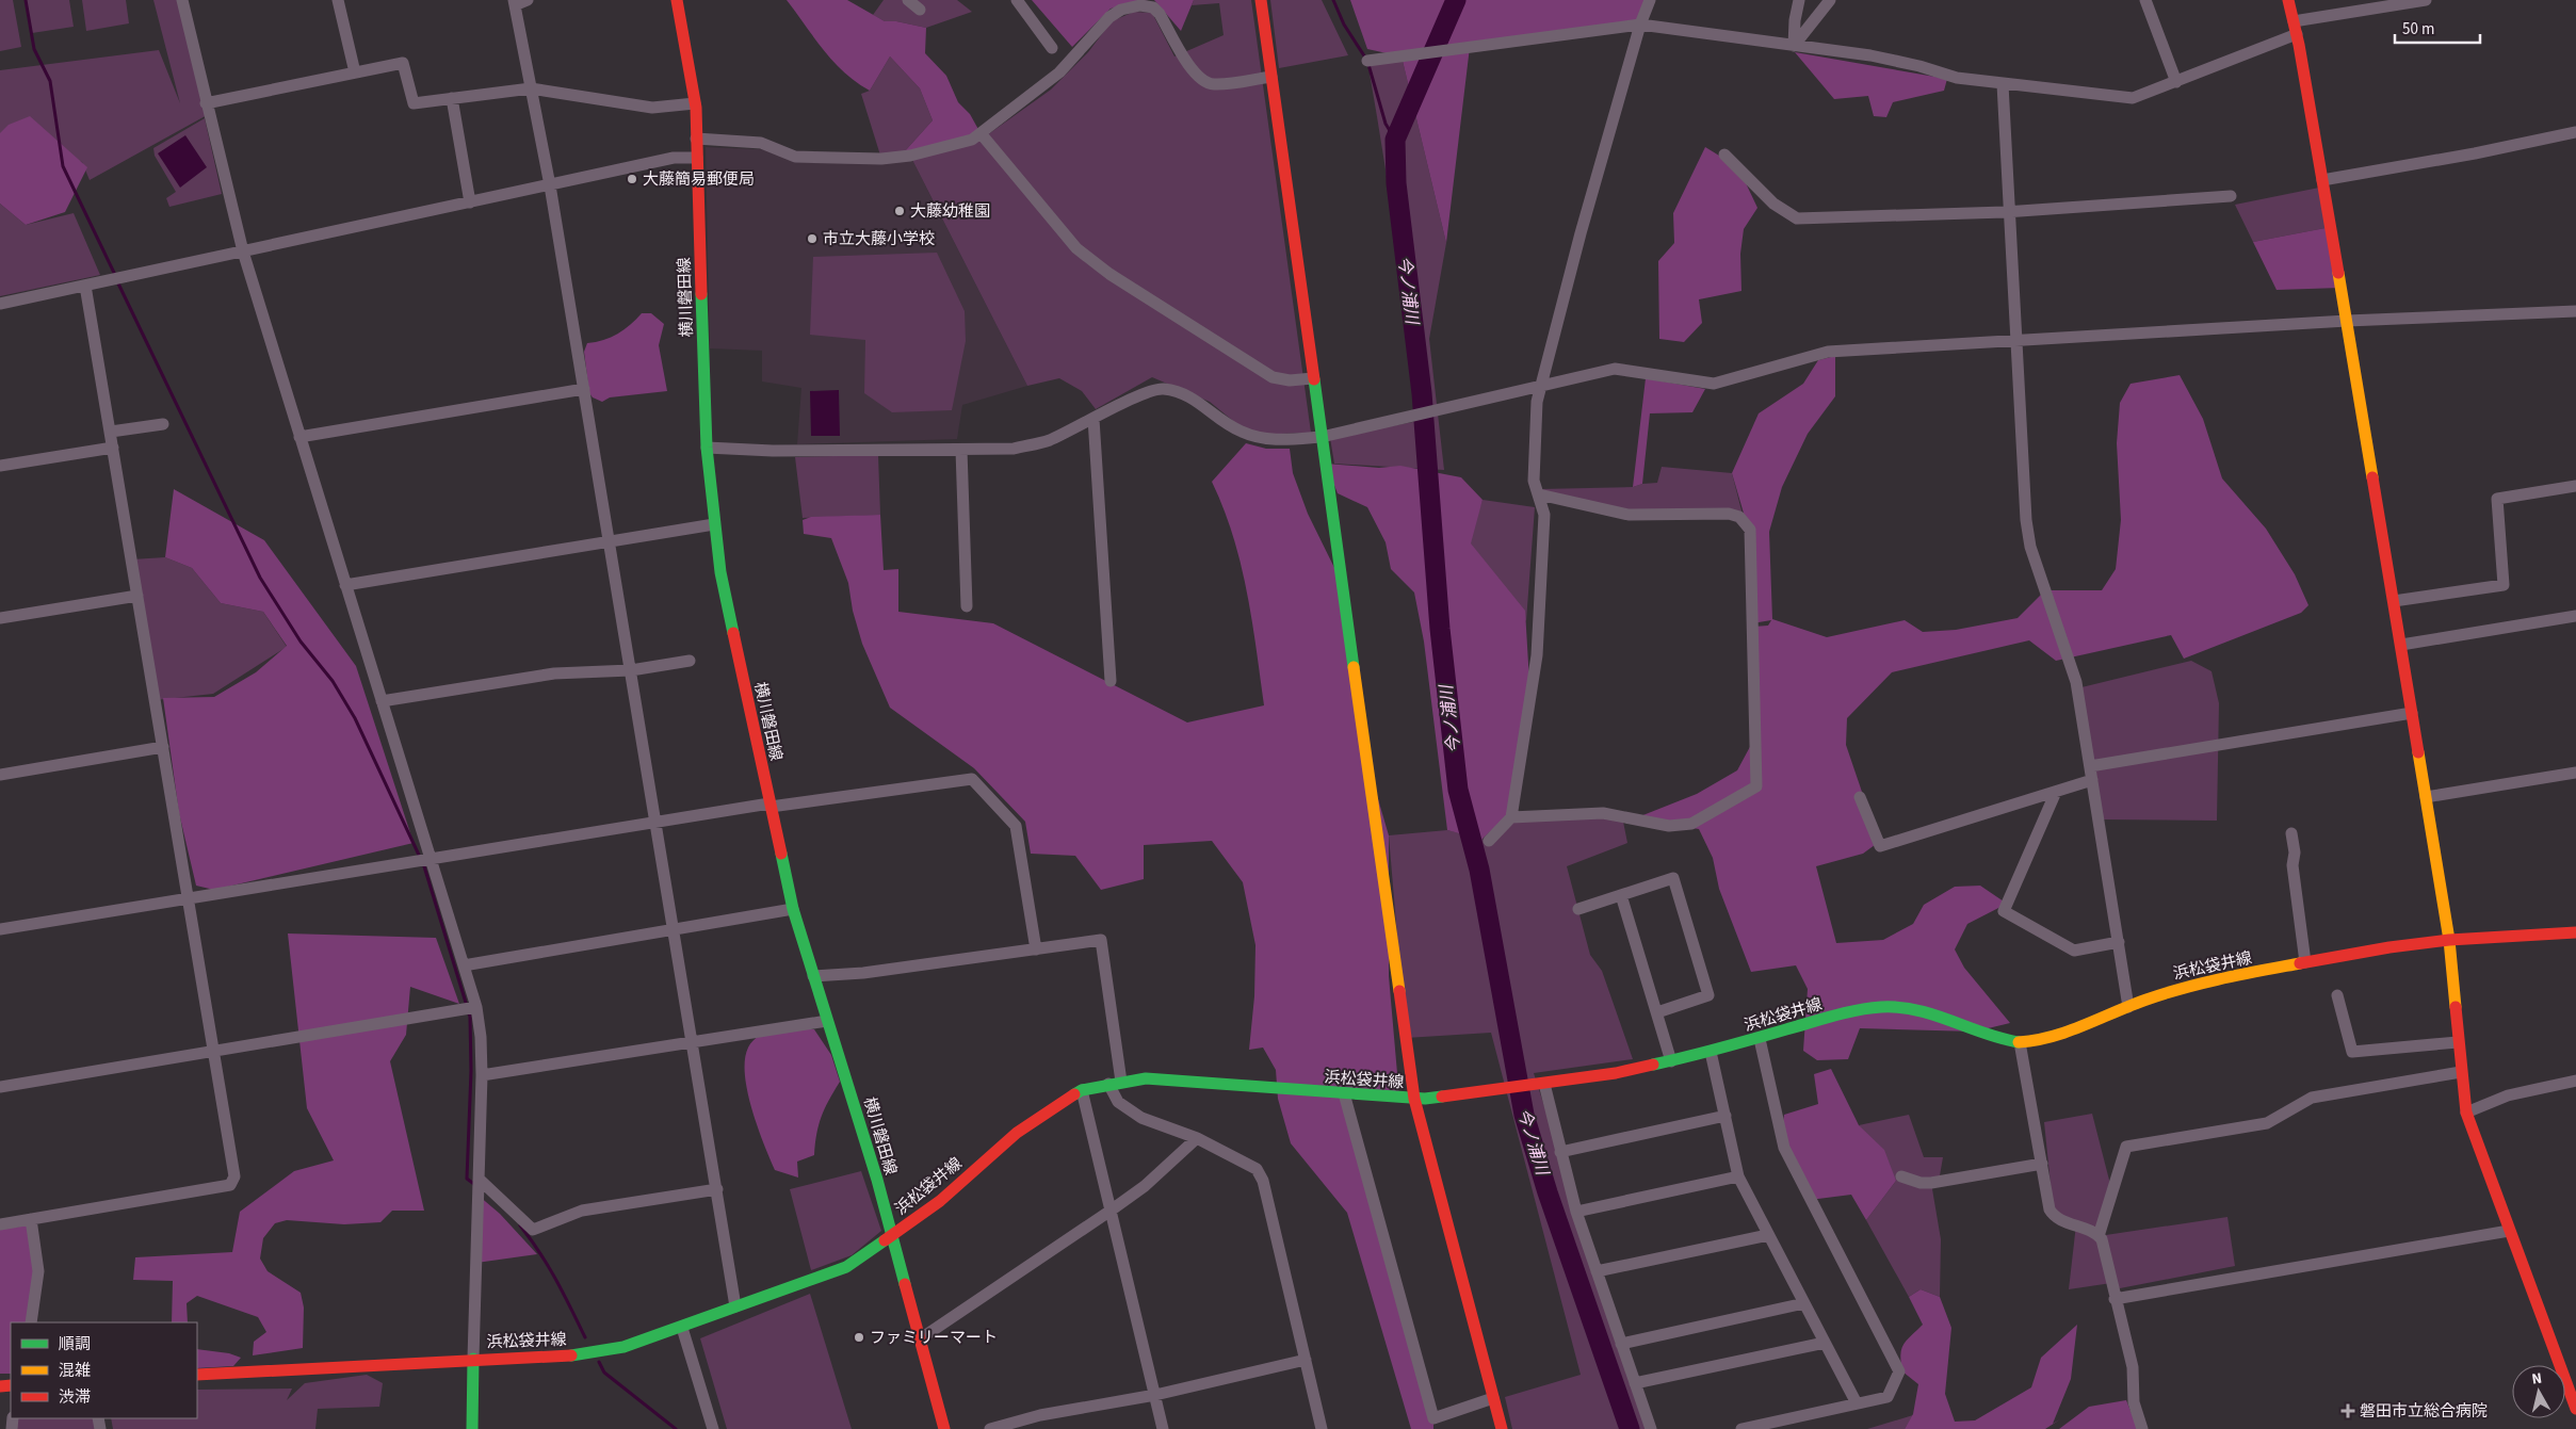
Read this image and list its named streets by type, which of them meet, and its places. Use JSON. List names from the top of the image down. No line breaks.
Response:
{"streets":{"main road":["横川磐田線","浜松袋井線"]},"crossings":[["横川磐田線","浜松袋井線"]],"water":["今ノ浦川"],"places":{"other":["大藤簡易郵便局","大藤幼稚園","市立大藤小学校","ファミリーマート"],"health":["磐田市立総合病院"]},"legend":["順調","混雑","渋滞"],"scale_bar":"50 m","north":"top"}
